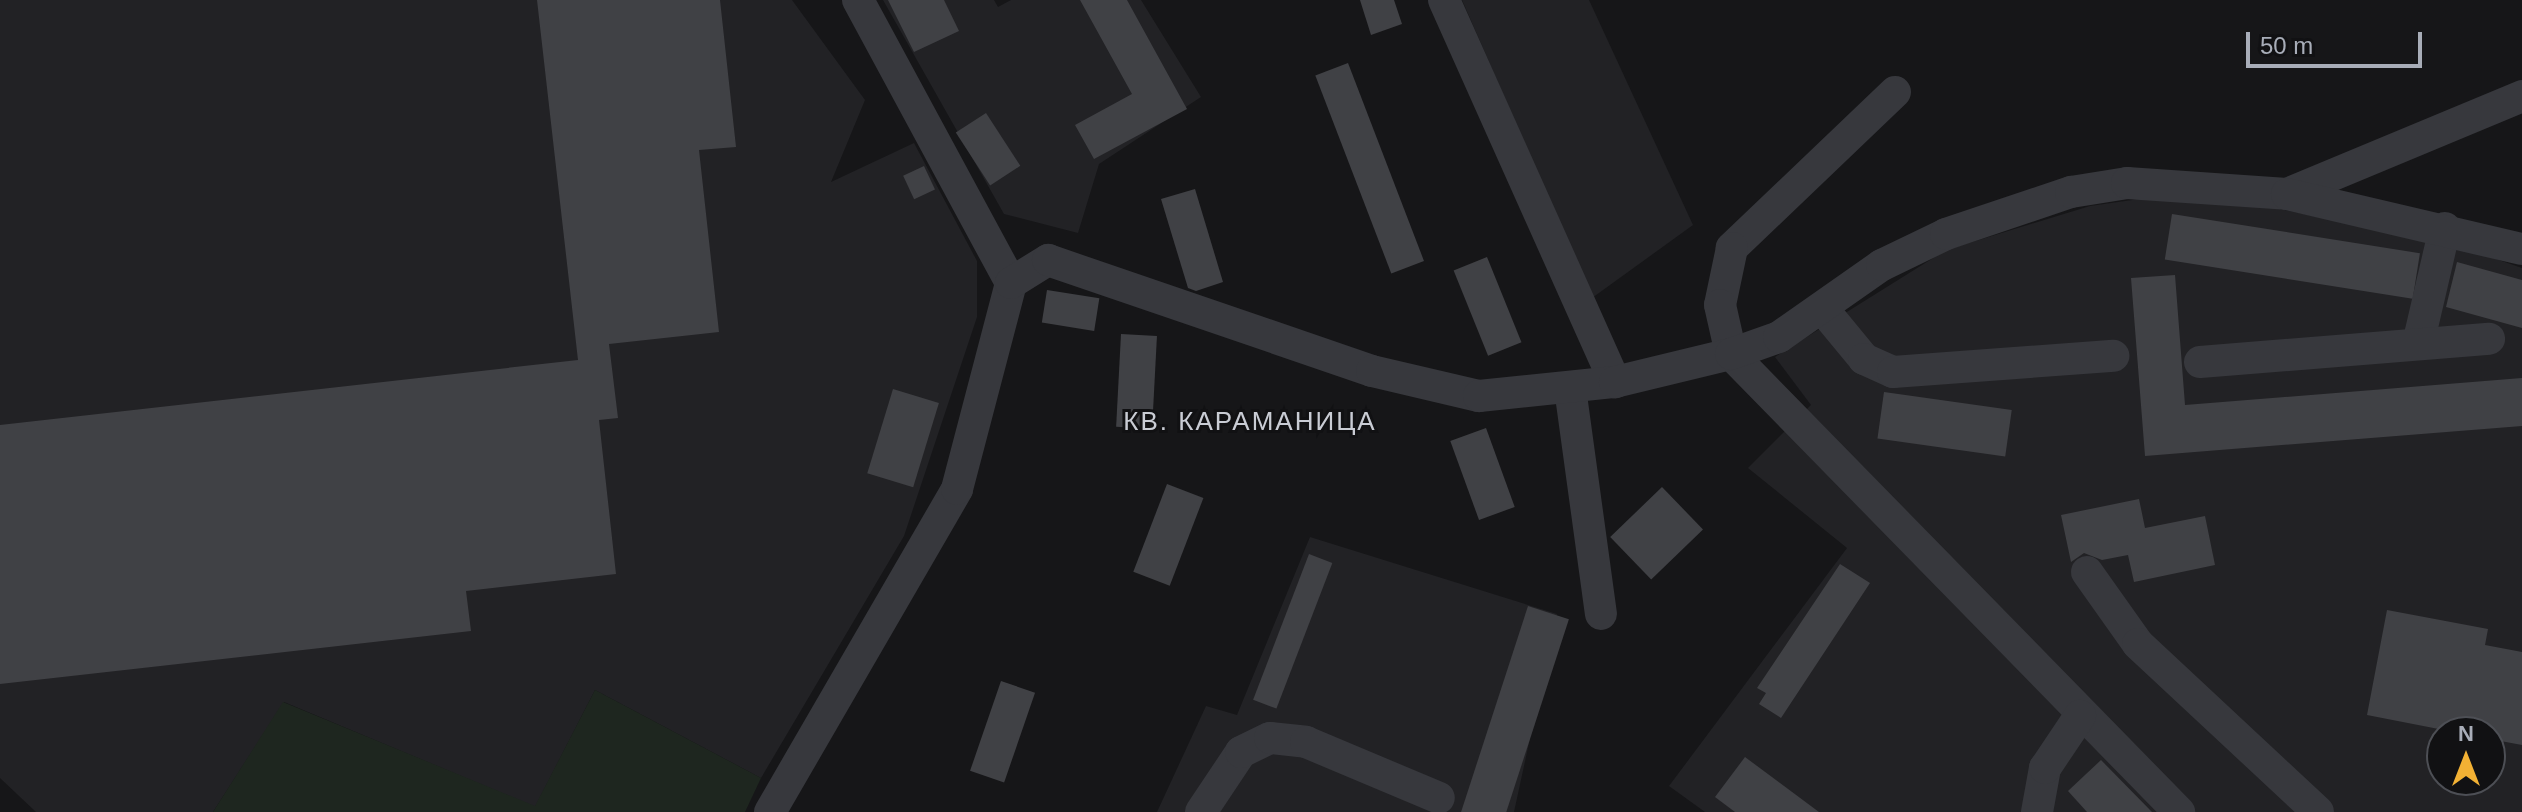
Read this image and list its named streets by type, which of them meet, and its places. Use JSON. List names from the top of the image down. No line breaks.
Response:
{"districts":["КВ. КАРАМАНИЦА"],"scale_bar":"50 m","north":"top"}
